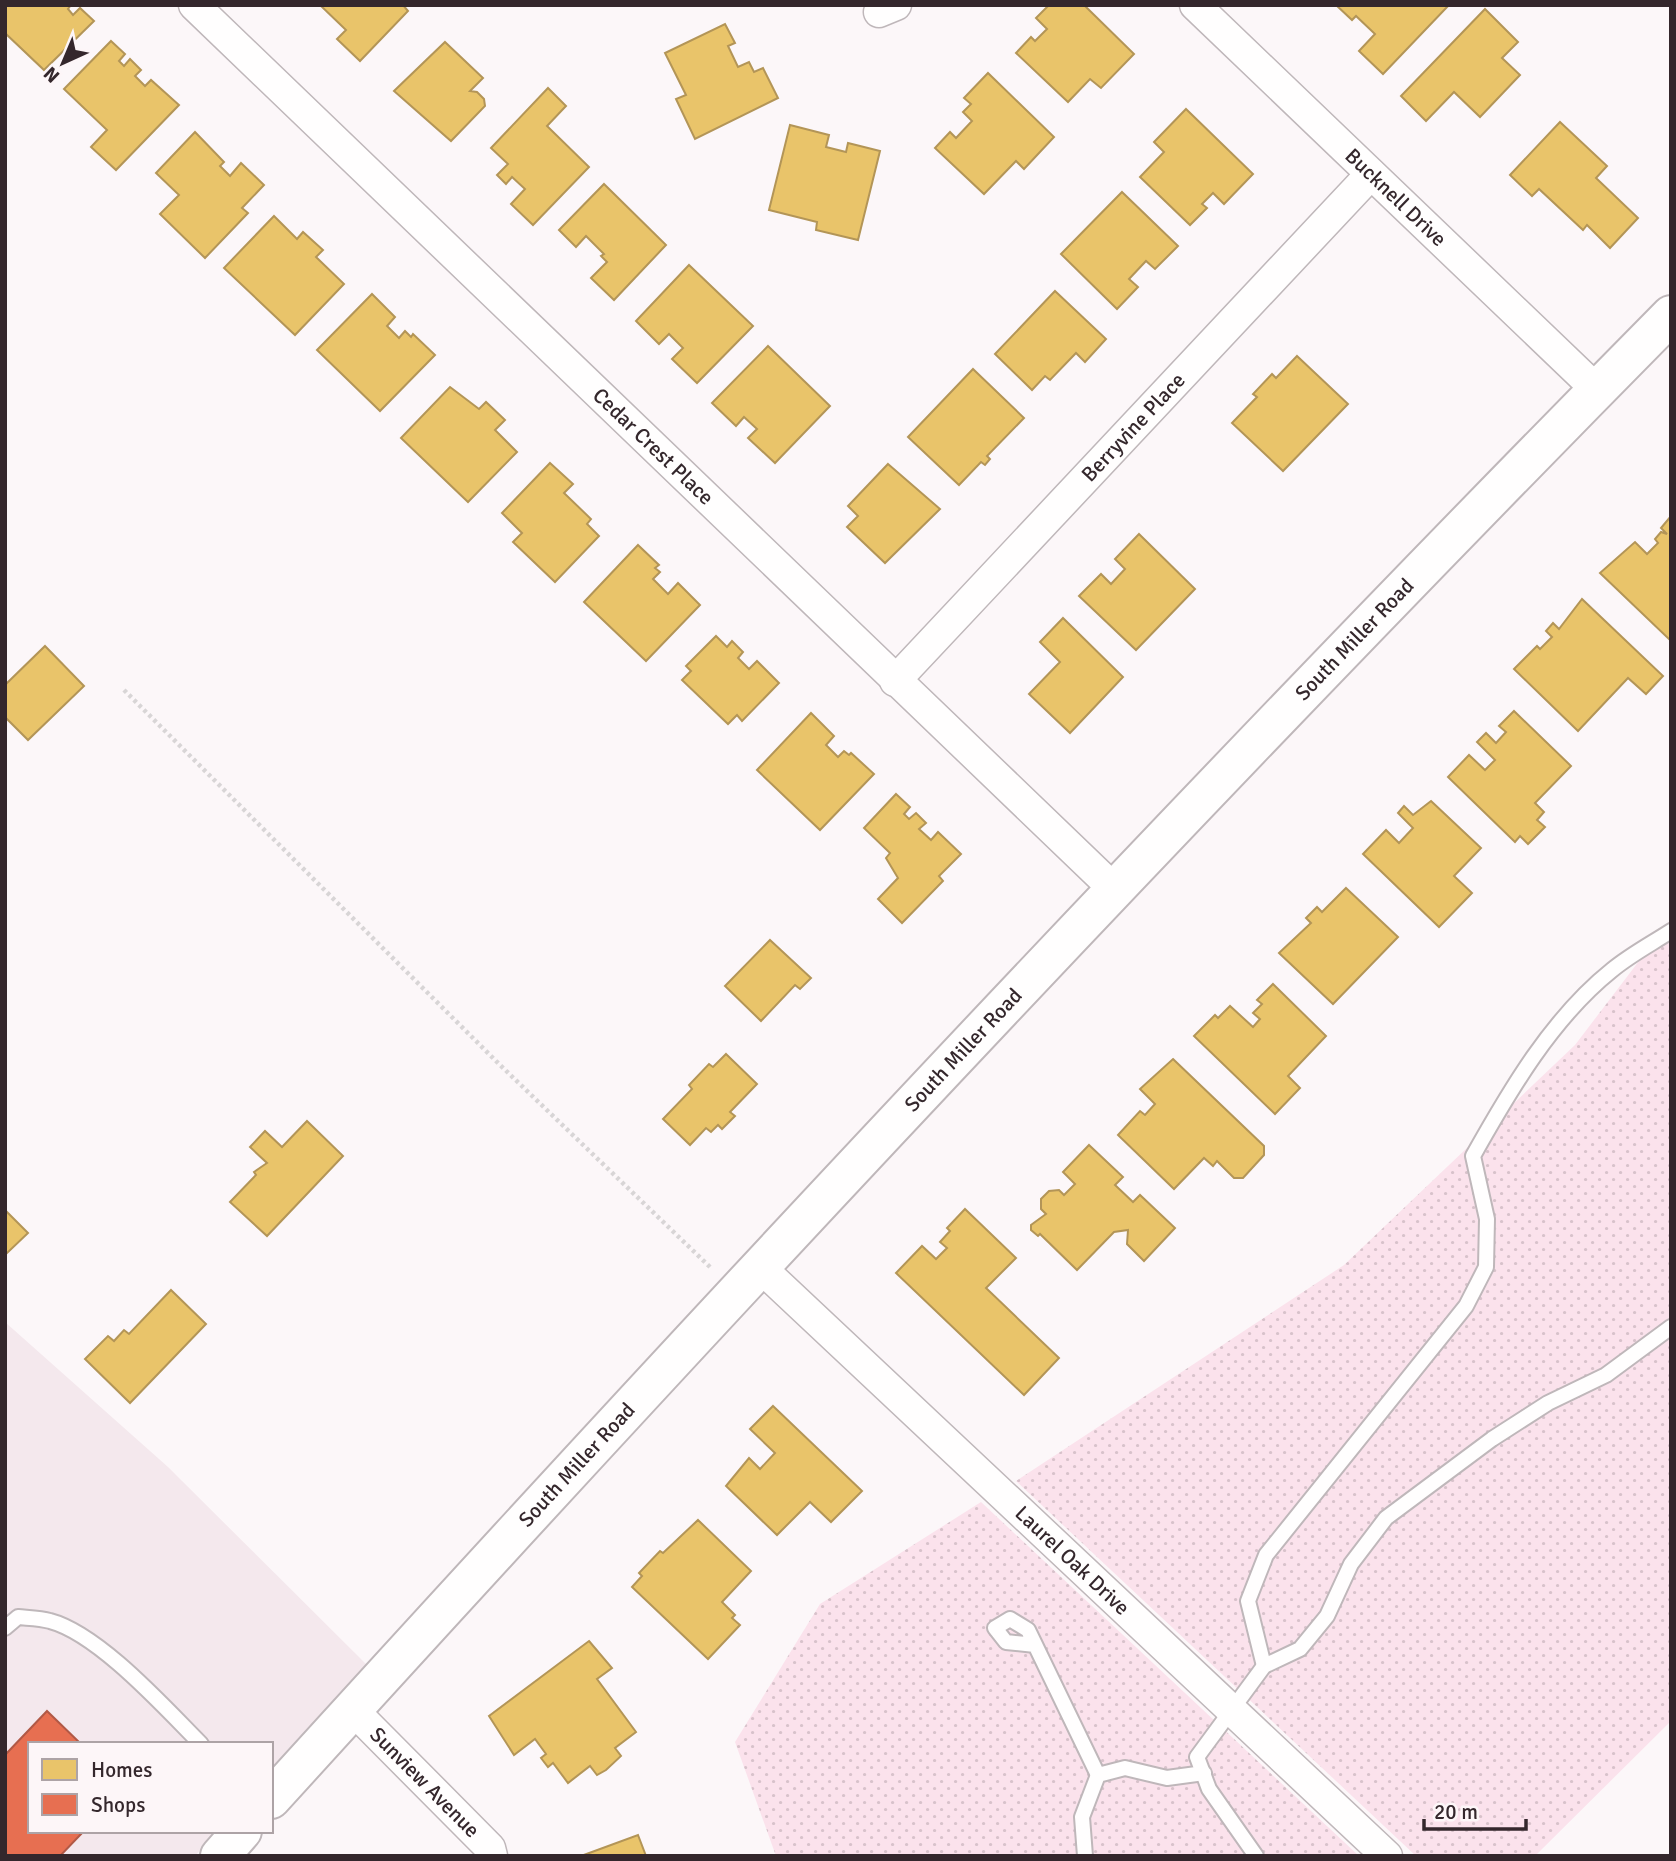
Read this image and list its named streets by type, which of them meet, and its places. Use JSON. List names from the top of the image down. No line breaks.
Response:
{"streets":{"street":["Bucknell Drive","Berryvine Place","Cedar Crest Place","South Miller Road","Laurel Oak Drive","Sunview Avenue"]},"crossings":[["Bucknell Drive","Berryvine Place"],["Bucknell Drive","South Miller Road"],["Berryvine Place","Cedar Crest Place"],["Cedar Crest Place","South Miller Road"],["South Miller Road","Laurel Oak Drive"],["South Miller Road","Sunview Avenue"]],"legend":["Homes","Shops"],"scale_bar":"20 m","north":"bottom left"}
